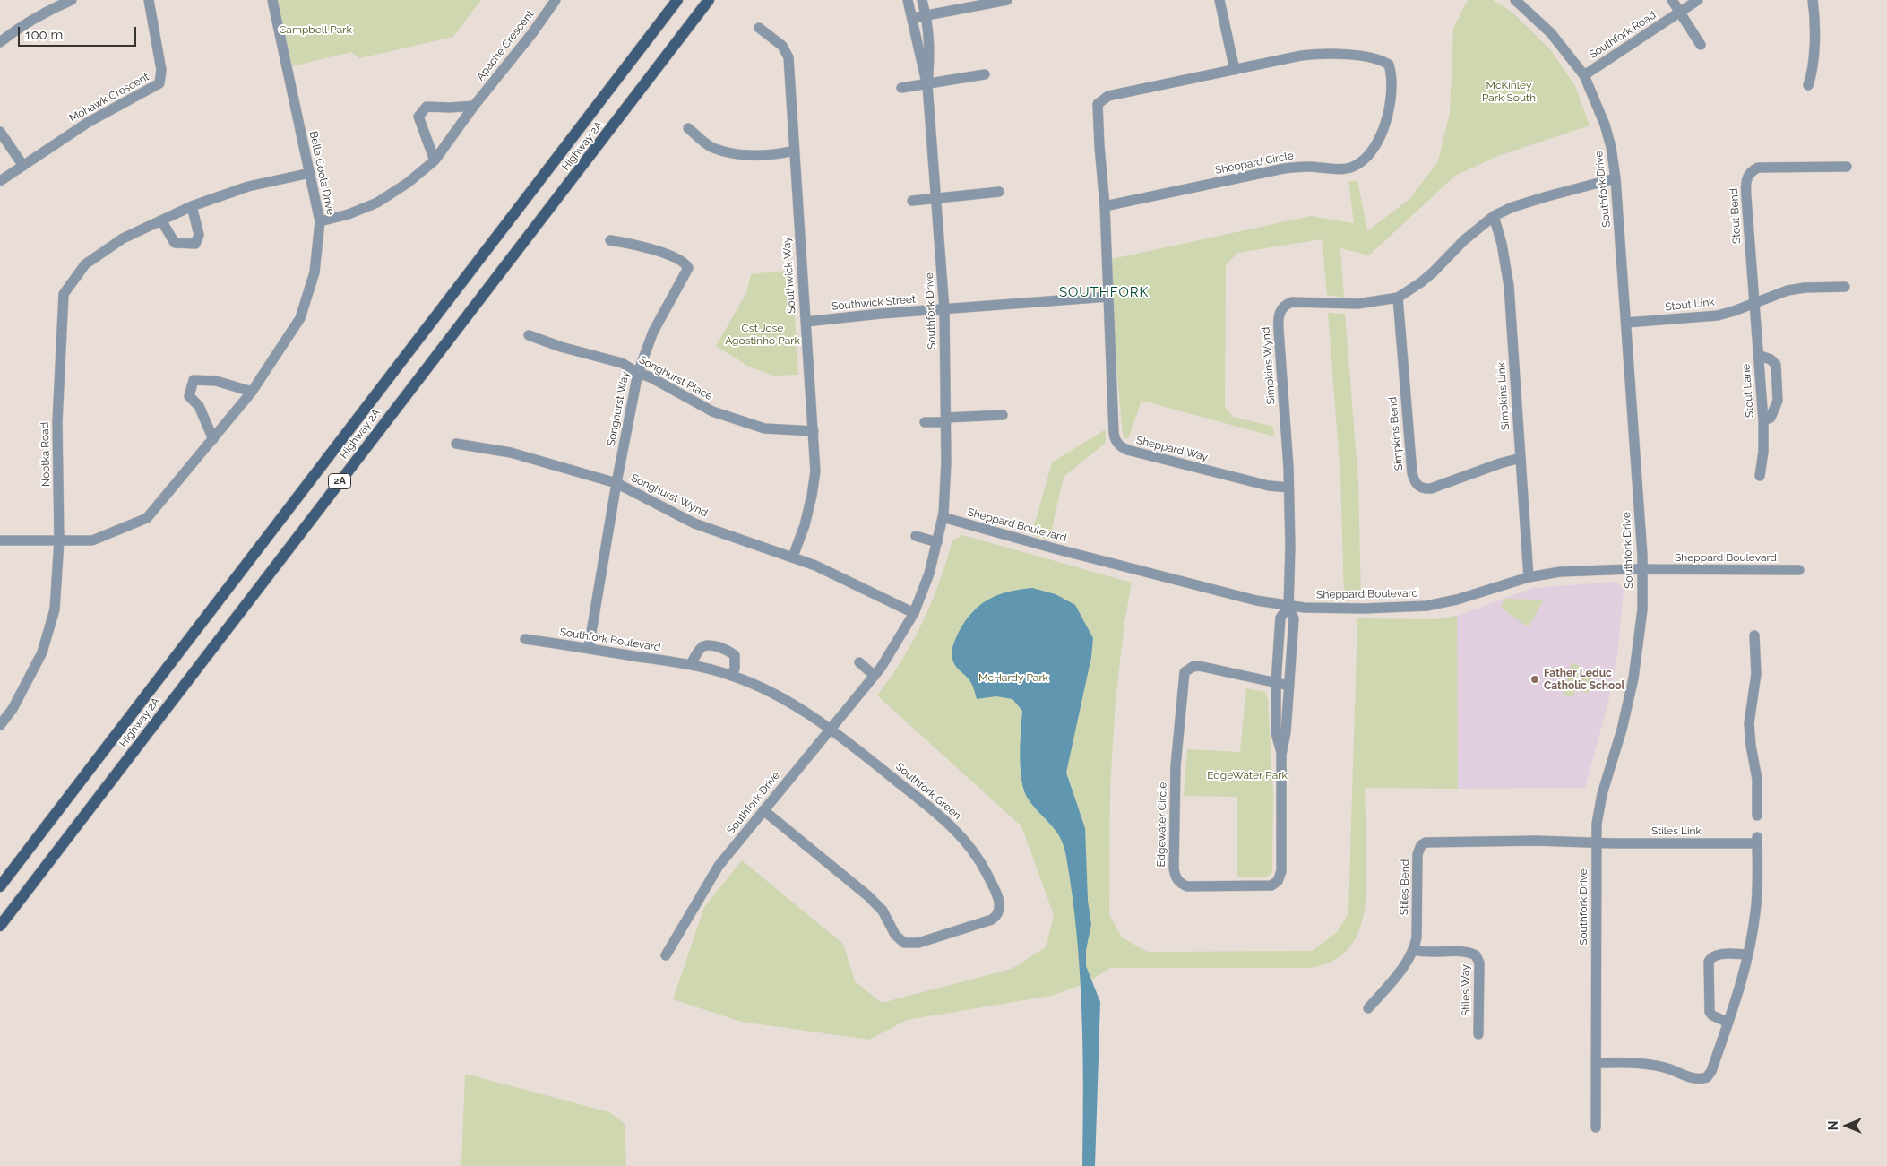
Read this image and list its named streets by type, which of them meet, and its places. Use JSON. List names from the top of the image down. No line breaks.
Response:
{"streets":{"main road":["Highway 2A","2A"],"street":["Southfork Road","Apache Crescent","Mohawk Crescent","Sheppard Circle","Bella Coola Drive","Southfork Drive","Stout Bend","Southwick Way","Southwick Street","Stout Link","Simpkins Wynd","Songhurst Place","Stout Lane","Simpkins Link","Songhurst Way","Simpkins Bend","Sheppard Way","Nootka Road","Songhurst Wynd","Sheppard Boulevard","Southfork Boulevard","Southfork Green","Edgewater Circle","Stiles Link","Stiles Bend","Stiles Way"]},"crossings":[["Southfork Road","Southfork Drive"],["Apache Crescent","Bella Coola Drive"],["Sheppard Circle","Southwick Street"],["Sheppard Circle","Sheppard Way"],["Bella Coola Drive","Nootka Road"],["Southfork Drive","Southwick Street"],["Southfork Drive","Stout Link"],["Southfork Drive","Simpkins Wynd"],["Southfork Drive","Songhurst Wynd"],["Southfork Drive","Sheppard Boulevard"],["Southfork Drive","Southfork Boulevard"],["Southfork Drive","Southfork Green"],["Southfork Drive","Stiles Link"],["Southfork Drive","Stiles Bend"],["Stout Bend","Stout Link"],["Stout Bend","Stout Lane"],["Southwick Way","Southwick Street"],["Southwick Way","Songhurst Place"],["Southwick Way","Songhurst Wynd"],["Southwick Street","Sheppard Way"],["Stout Link","Stout Lane"],["Simpkins Wynd","Simpkins Link"],["Simpkins Wynd","Simpkins Bend"],["Simpkins Wynd","Sheppard Way"],["Simpkins Wynd","Sheppard Boulevard"],["Songhurst Place","Songhurst Way"],["Simpkins Link","Simpkins Bend"],["Simpkins Link","Sheppard Boulevard"],["Songhurst Way","Songhurst Wynd"],["Songhurst Way","Southfork Boulevard"],["Southfork Boulevard","Southfork Green"],["Stiles Link","Stiles Bend"],["Stiles Bend","Stiles Way"]],"districts":["SOUTHFORK"],"parks":["Campbell Park","McKinley Park South","Cst Jose Agostinho Park","McHardy Park","EdgeWater Park"],"places":["Father Leduc Catholic School"],"scale_bar":"100 m","north":"left"}
